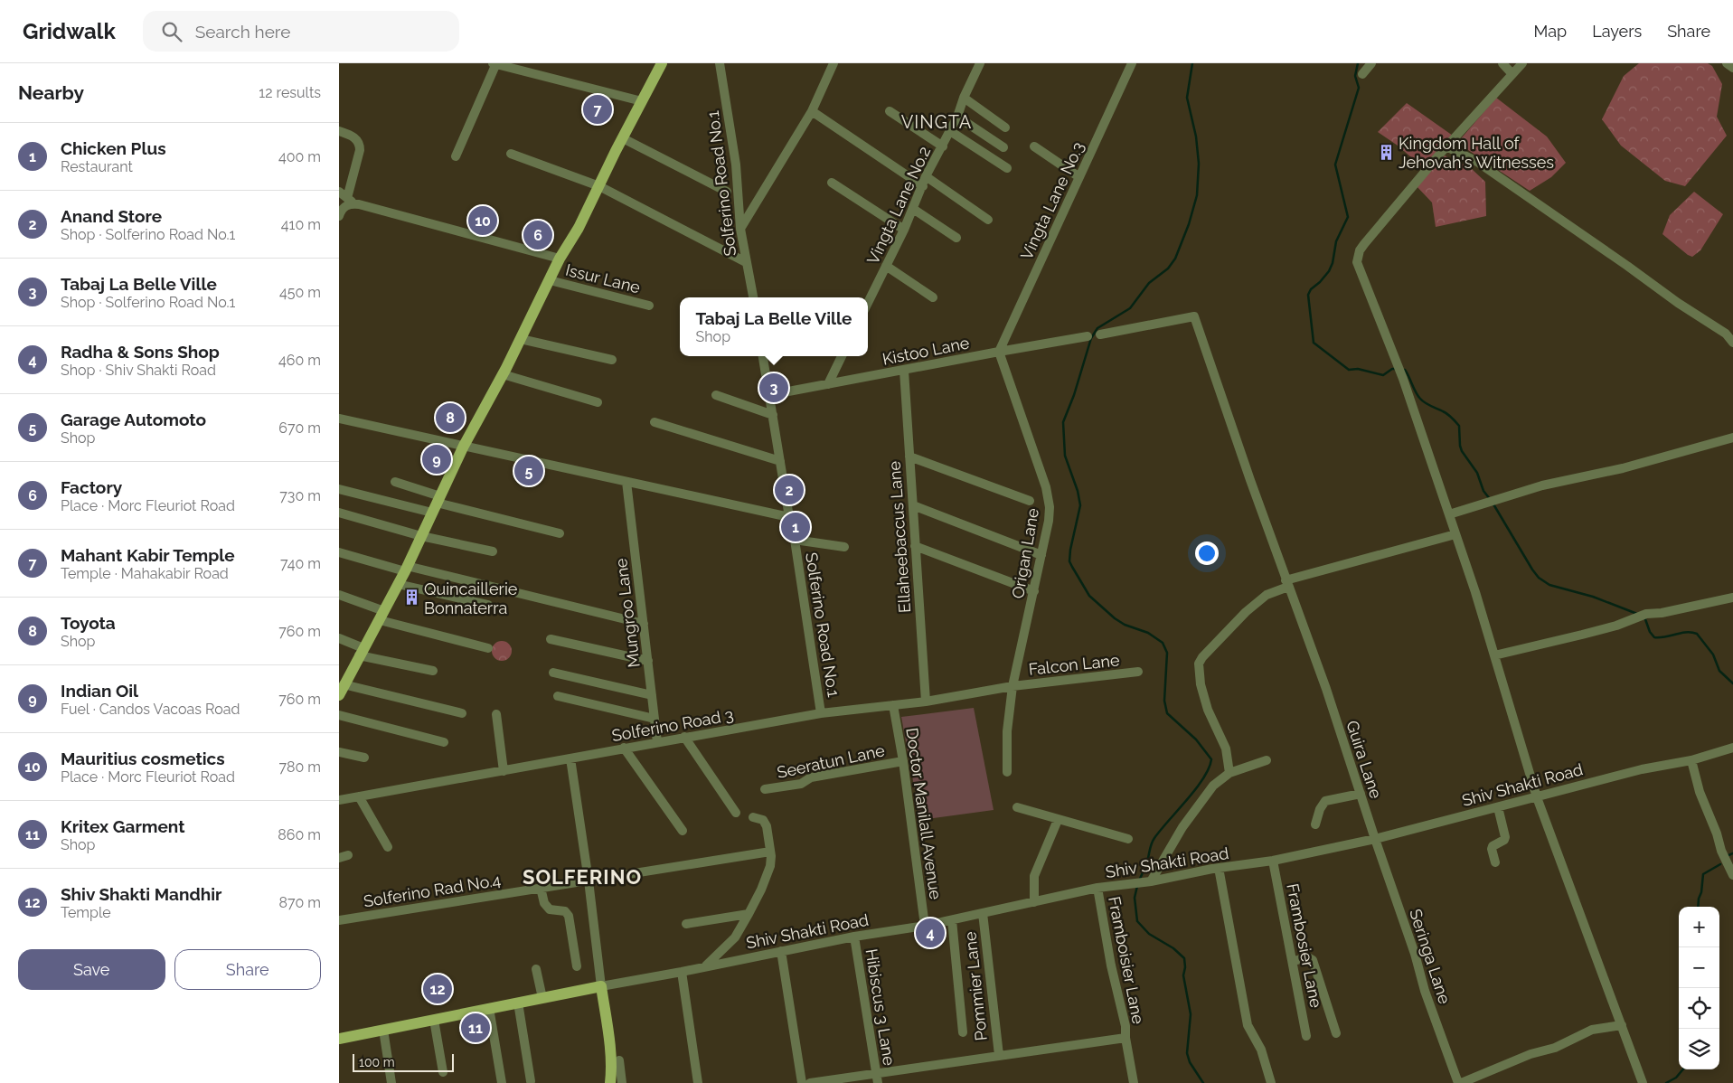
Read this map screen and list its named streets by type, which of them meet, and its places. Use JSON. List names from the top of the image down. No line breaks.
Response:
{"streets":{"street":["Solferino Road No.1","Vingta Lane No.3","Vingta Lane No.2","Issur Lane","Kistoo Lane","Ellaheebaccus Lane","Origan Lane","Mungroo Lane","Falcon Lane","Solferino Road 3","Guira Lane","Seeratun Lane","Shiv Shakti Road","Doctor Manilall Avenue","Solferino Rad No.4","Frambosier Lane","Seringa Lane","Framboisier Lane","Pommier Lane","Hibiscus 3 Lane"]},"crossings":[["Solferino Road No.1","Kistoo Lane"],["Solferino Road No.1","Solferino Road 3"],["Vingta Lane No.3","Kistoo Lane"],["Vingta Lane No.3","Origan Lane"],["Kistoo Lane","Ellaheebaccus Lane"],["Kistoo Lane","Origan Lane"],["Ellaheebaccus Lane","Solferino Road 3"],["Origan Lane","Falcon Lane"],["Origan Lane","Solferino Road 3"],["Mungroo Lane","Solferino Road 3"],["Falcon Lane","Solferino Road 3"],["Solferino Road 3","Doctor Manilall Avenue"],["Guira Lane","Shiv Shakti Road"],["Guira Lane","Seringa Lane"],["Seeratun Lane","Doctor Manilall Avenue"],["Shiv Shakti Road","Doctor Manilall Avenue"],["Shiv Shakti Road","Frambosier Lane"],["Shiv Shakti Road","Seringa Lane"],["Shiv Shakti Road","Framboisier Lane"],["Shiv Shakti Road","Pommier Lane"],["Shiv Shakti Road","Hibiscus 3 Lane"]],"districts":["VINGTA","SOLFERINO"],"places":{"building":["Kingdom Hall of Jehovah's Witnesses","Quincaillerie Bonnaterra"]},"scale_bar":"100 m","page":{"header":"Gridwalk","search":"Search here","nav":["Map","Layers","Share"],"heading":["Nearby","12 results"],"pins":["7","10","6","3","8","9","5","2","1","4","12","11"],"list":[{"mark":"1","name":"Chicken Plus","note":"Restaurant","value":"400 m"},{"mark":"2","name":"Anand Store","note":"Shop · Solferino Road No.1","value":"410 m"},{"mark":"3","name":"Tabaj La Belle Ville","note":"Shop · Solferino Road No.1","value":"450 m"},{"mark":"4","name":"Radha & Sons Shop","note":"Shop · Shiv Shakti Road","value":"460 m"},{"mark":"5","name":"Garage Automoto","note":"Shop","value":"670 m"},{"mark":"6","name":"Factory","note":"Place · Morc Fleuriot Road","value":"730 m"},{"mark":"7","name":"Mahant Kabir Temple","note":"Temple · Mahakabir Road","value":"740 m"},{"mark":"8","name":"Toyota","note":"Shop","value":"760 m"},{"mark":"9","name":"Indian Oil","note":"Fuel · Candos Vacoas Road","value":"760 m"},{"mark":"10","name":"Mauritius cosmetics","note":"Place · Morc Fleuriot Road","value":"780 m"},{"mark":"11","name":"Kritex Garment","note":"Shop","value":"860 m"},{"mark":"12","name":"Shiv Shakti Mandhir","note":"Temple","value":"870 m"}],"popup":["Tabaj La Belle Ville","Shop"],"map_buttons":["+","−"],"buttons":["Save","Share"],"scale":"100 m"}}
